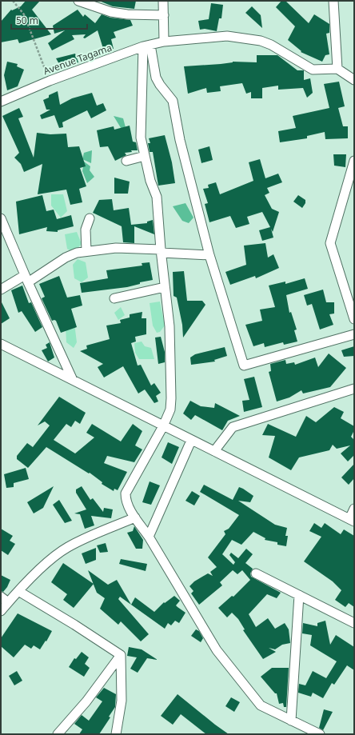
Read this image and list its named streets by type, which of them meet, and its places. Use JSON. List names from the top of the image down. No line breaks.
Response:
{"streets":{"street":["Avenue Tagama"]},"scale_bar":"50 m"}
